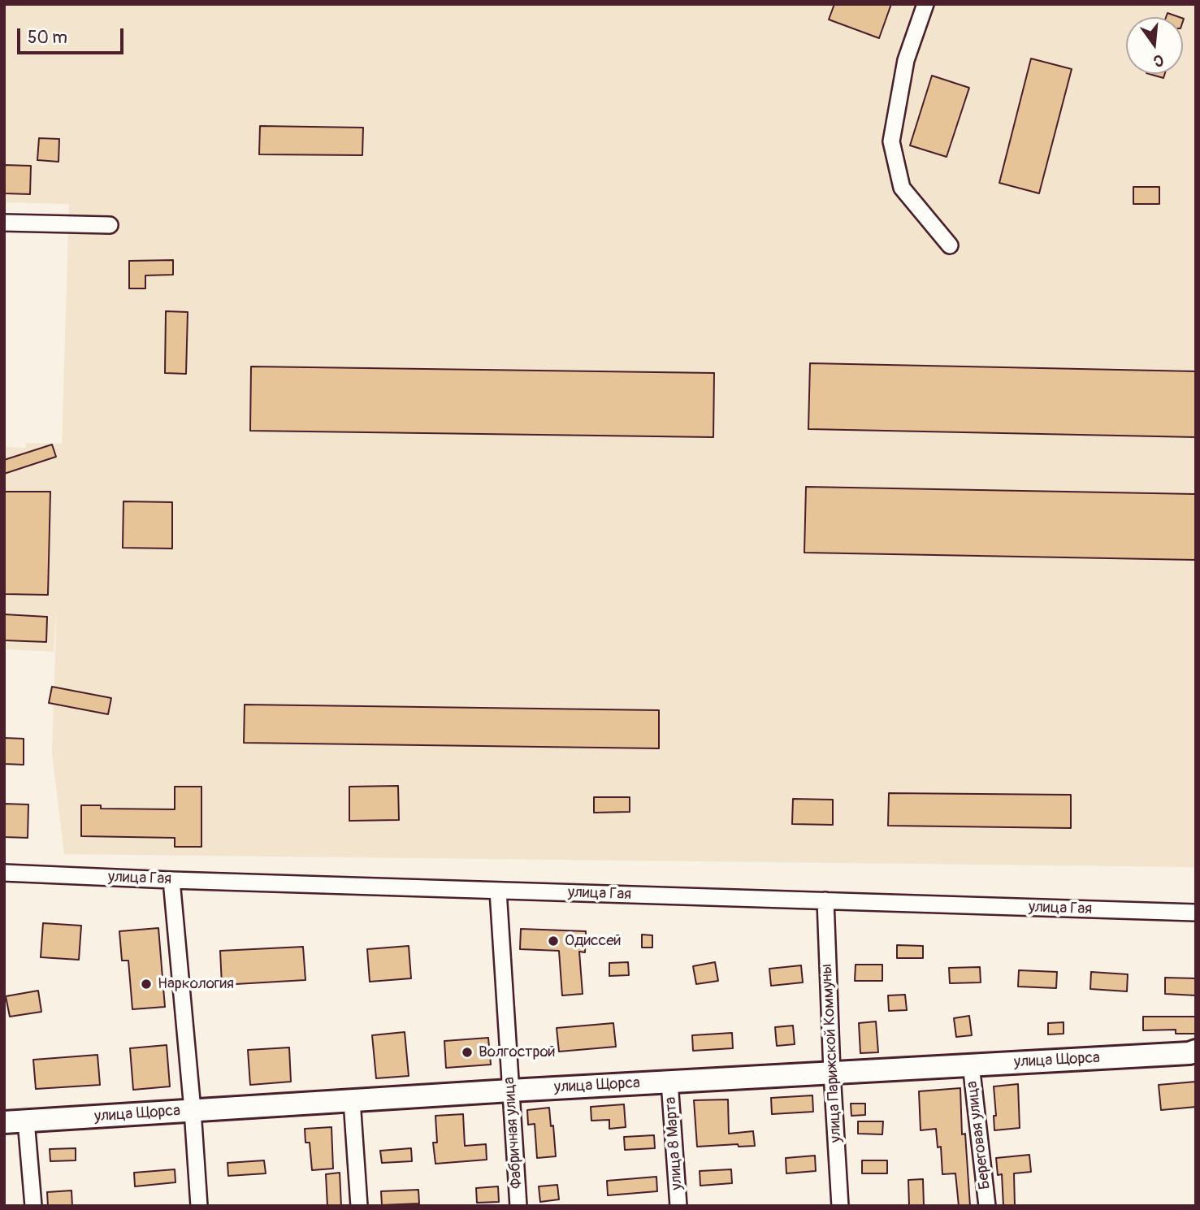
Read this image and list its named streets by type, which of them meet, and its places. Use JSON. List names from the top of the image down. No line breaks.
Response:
{"streets":{"main road":["улица Щорса"],"street":["улица Гая","улица Парижской Коммуны","Фабричная улица","Береговая улица","улица 8 Марта"]},"crossings":[["улица Гая","улица Парижской Коммуны"],["улица Гая","Фабричная улица"],["улица Парижской Коммуны","улица Щорса"],["улица Щорса","Фабричная улица"],["улица Щорса","Береговая улица"],["улица Щорса","улица 8 Марта"]],"places":["Одиссей","Наркология","Волгострой"],"scale_bar":"50 m","north":"bottom"}
